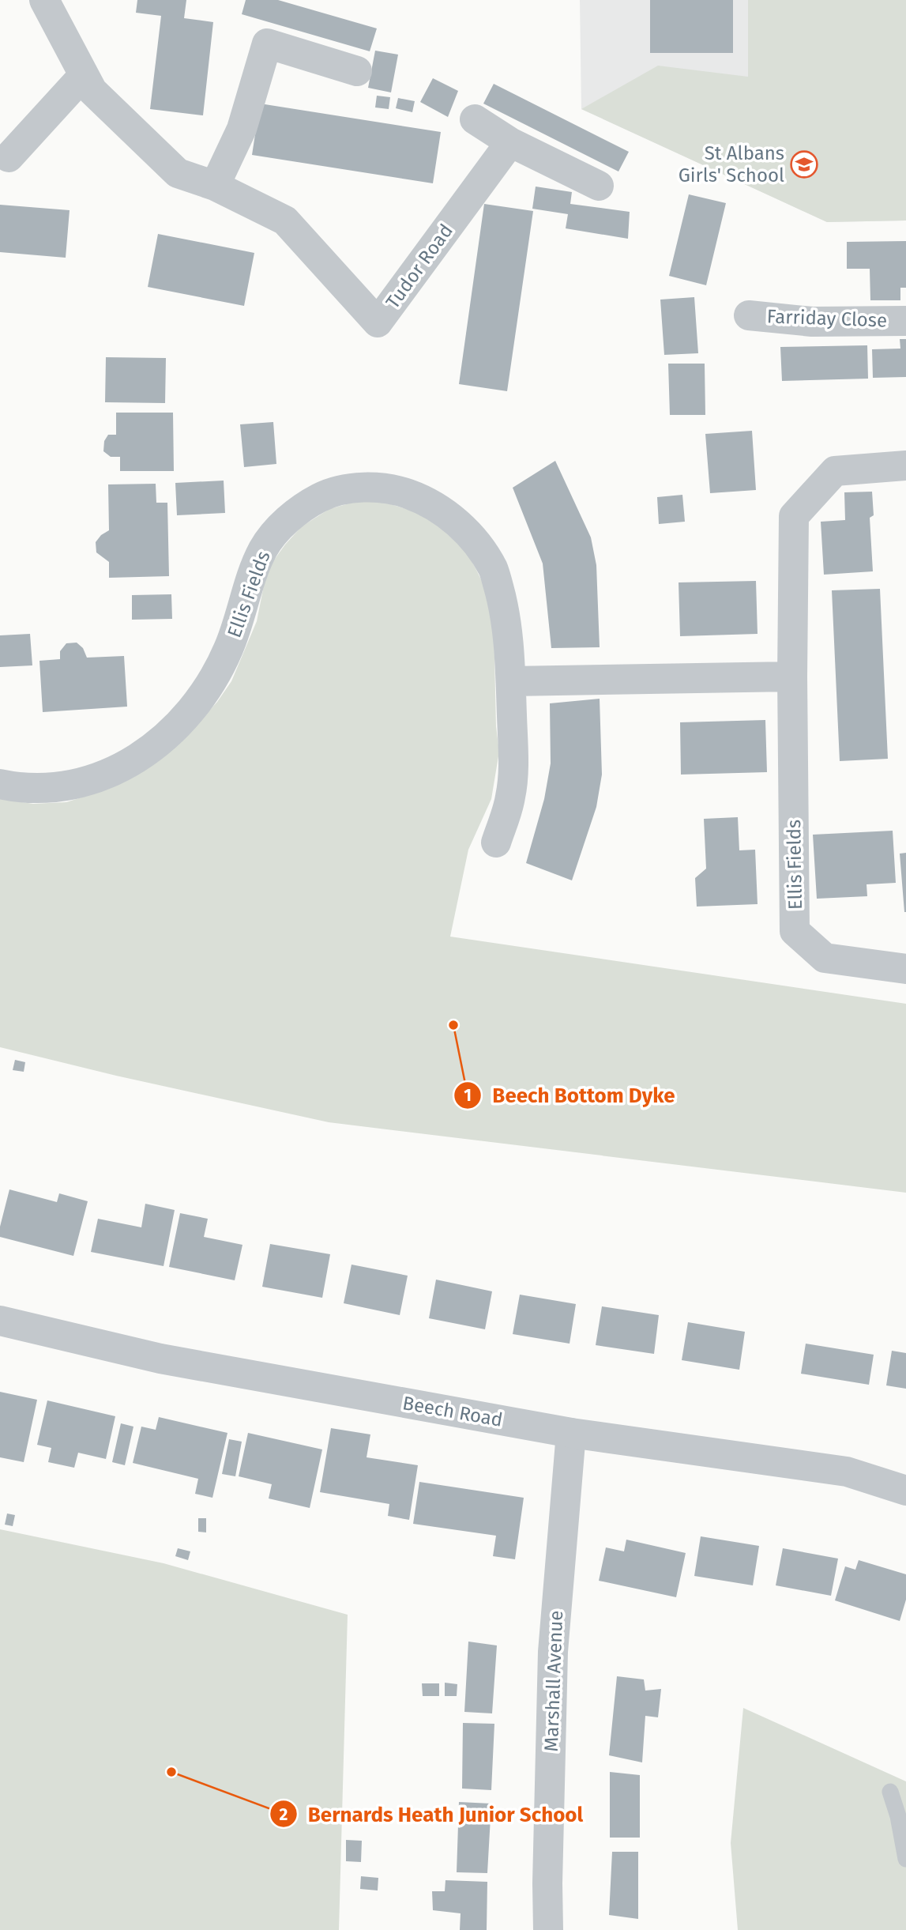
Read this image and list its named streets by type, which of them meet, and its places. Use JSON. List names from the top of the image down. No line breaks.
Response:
{"streets":{"street":["Tudor Road","Farriday Close","Ellis Fields","Beech Road","Marshall Avenue"]},"crossings":[["Beech Road","Marshall Avenue"]],"places":{"school or university":["St Albans Girls' School"],"other":["Beech Bottom Dyke","Bernards Heath Junior School"]}}
